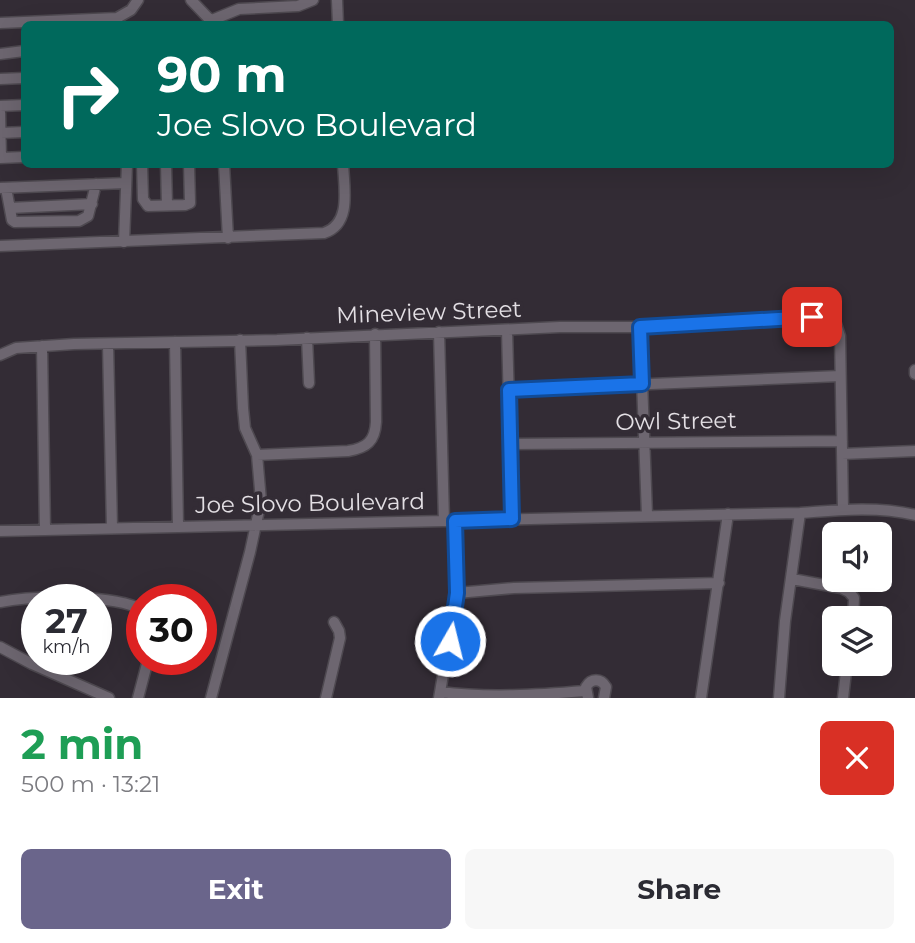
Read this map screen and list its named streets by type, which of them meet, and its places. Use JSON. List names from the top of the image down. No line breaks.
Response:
{"streets":{"street":["Mineview Street","Owl Street","Joe Slovo Boulevard"]},"page":{"turn":["90 m","Joe Slovo Boulevard"],"speed":"27 km/h","limit":"30","heading":["2 min","500 m · 13:21"],"buttons":["Exit","Share"]}}
